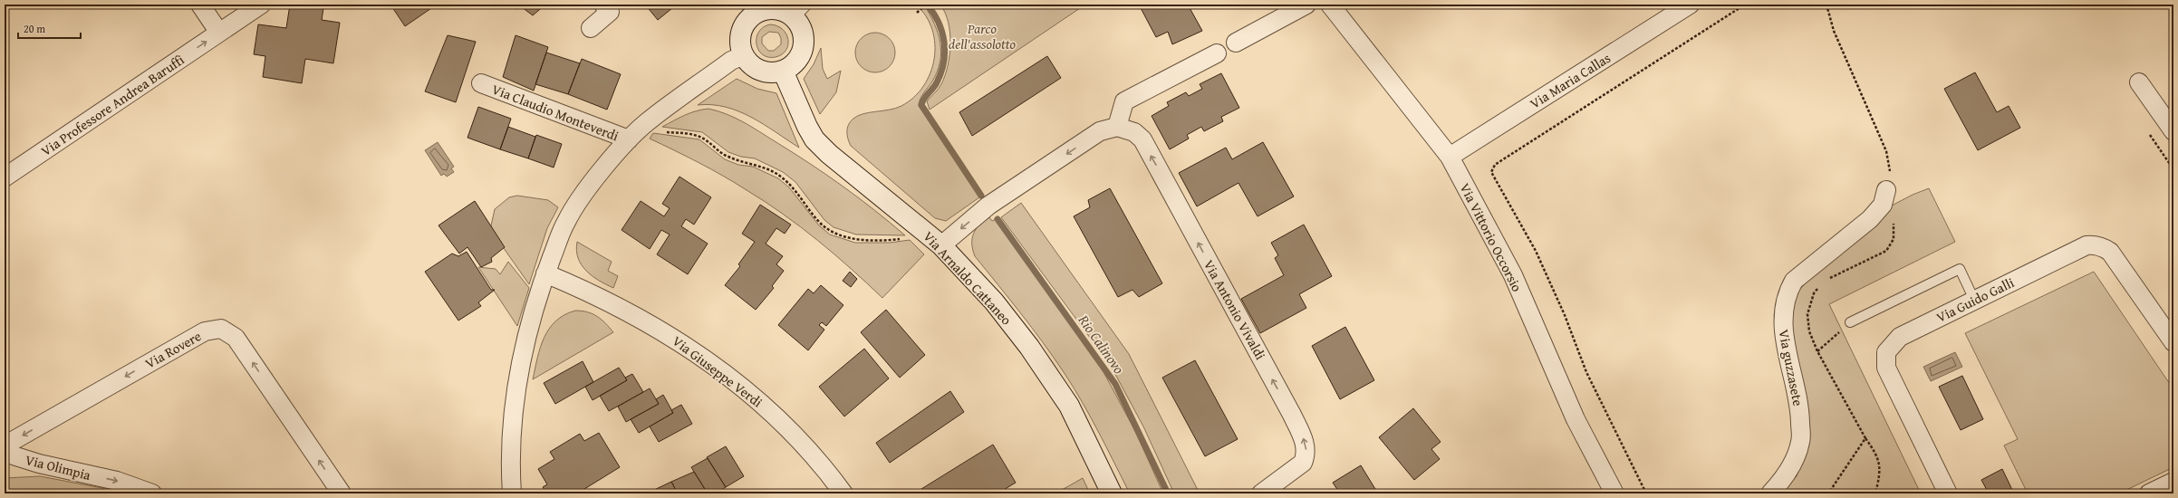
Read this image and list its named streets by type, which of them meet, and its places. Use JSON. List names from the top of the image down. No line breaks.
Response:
{"streets":{"street":["Via Maria Callas","Via Professore Andrea Baruffi","Via Claudio Monteverdi","Via Vittorio Occorsio","Via Arnaldo Cattaneo","Via Guido Galli","Via Antonio Vivaldi","Via Rovere","Via guzzasete","Via Giuseppe Verdi","Via Olimpia"]},"crossings":[["Via Maria Callas","Via Vittorio Occorsio"],["Via Claudio Monteverdi","Via Arnaldo Cattaneo"],["Via Claudio Monteverdi","Via Giuseppe Verdi"]],"one_way":["Via Professore Andrea Baruffi","Via Antonio Vivaldi","Via Olimpia"],"water":["Rio Calinovo"],"parks":["Parco dell'assolotto"],"scale_bar":"20 m"}
